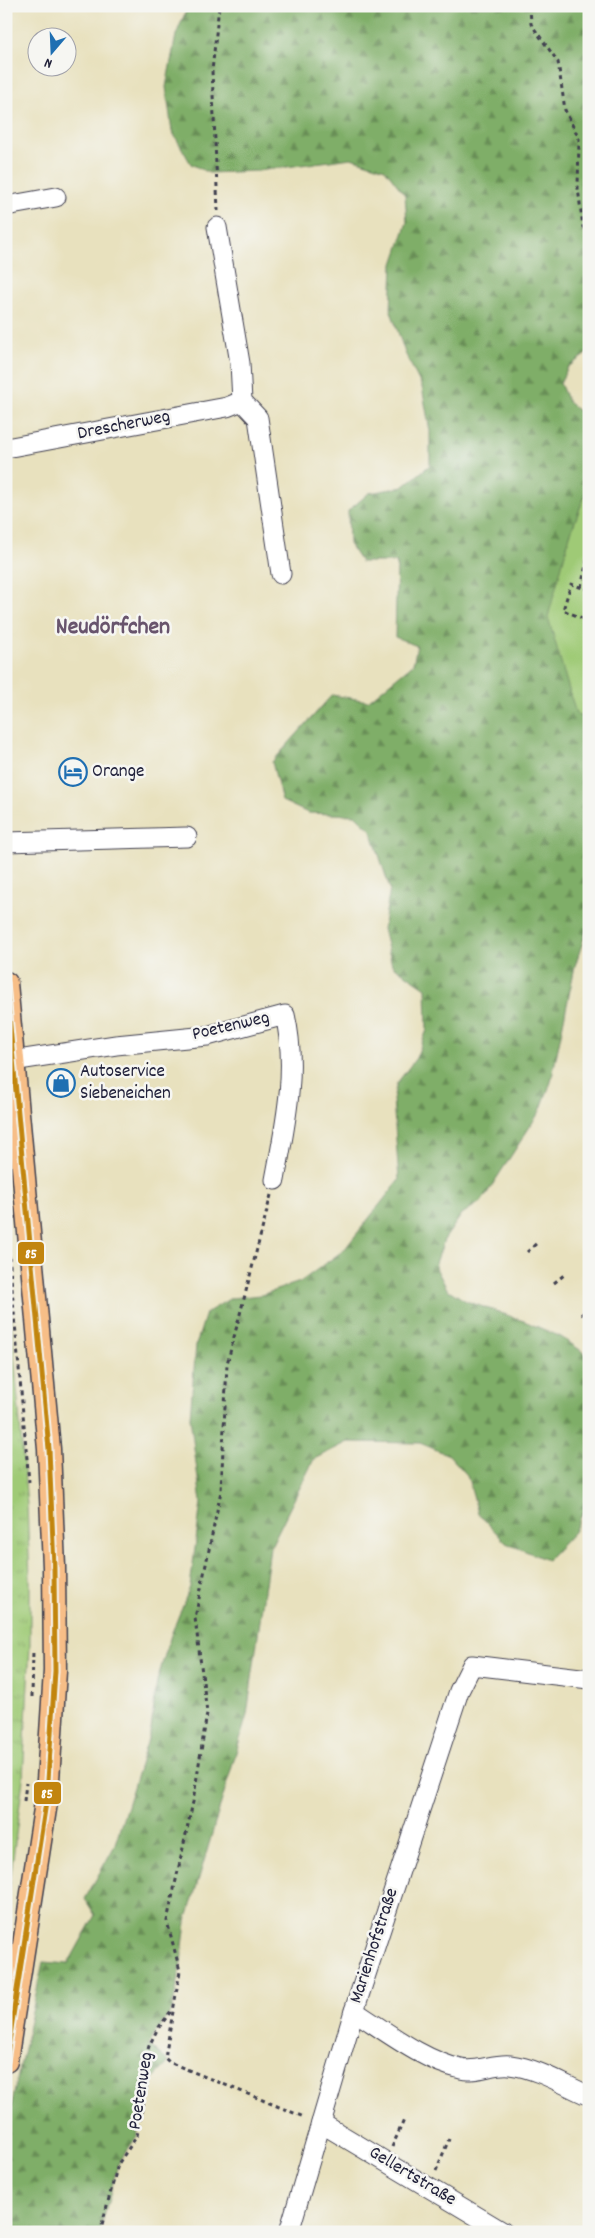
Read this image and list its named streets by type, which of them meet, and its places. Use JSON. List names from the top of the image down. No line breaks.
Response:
{"streets":{"street":["Drescherweg","Poetenweg","Marienhofstraße","Gellertstraße"]},"crossings":[["Marienhofstraße","Gellertstraße"]],"districts":["Neudörfchen"],"places":{"hotel":["Orange"],"shop":["Autoservice Siebeneichen"]},"lines":["transit line 85"],"north":"bottom"}
